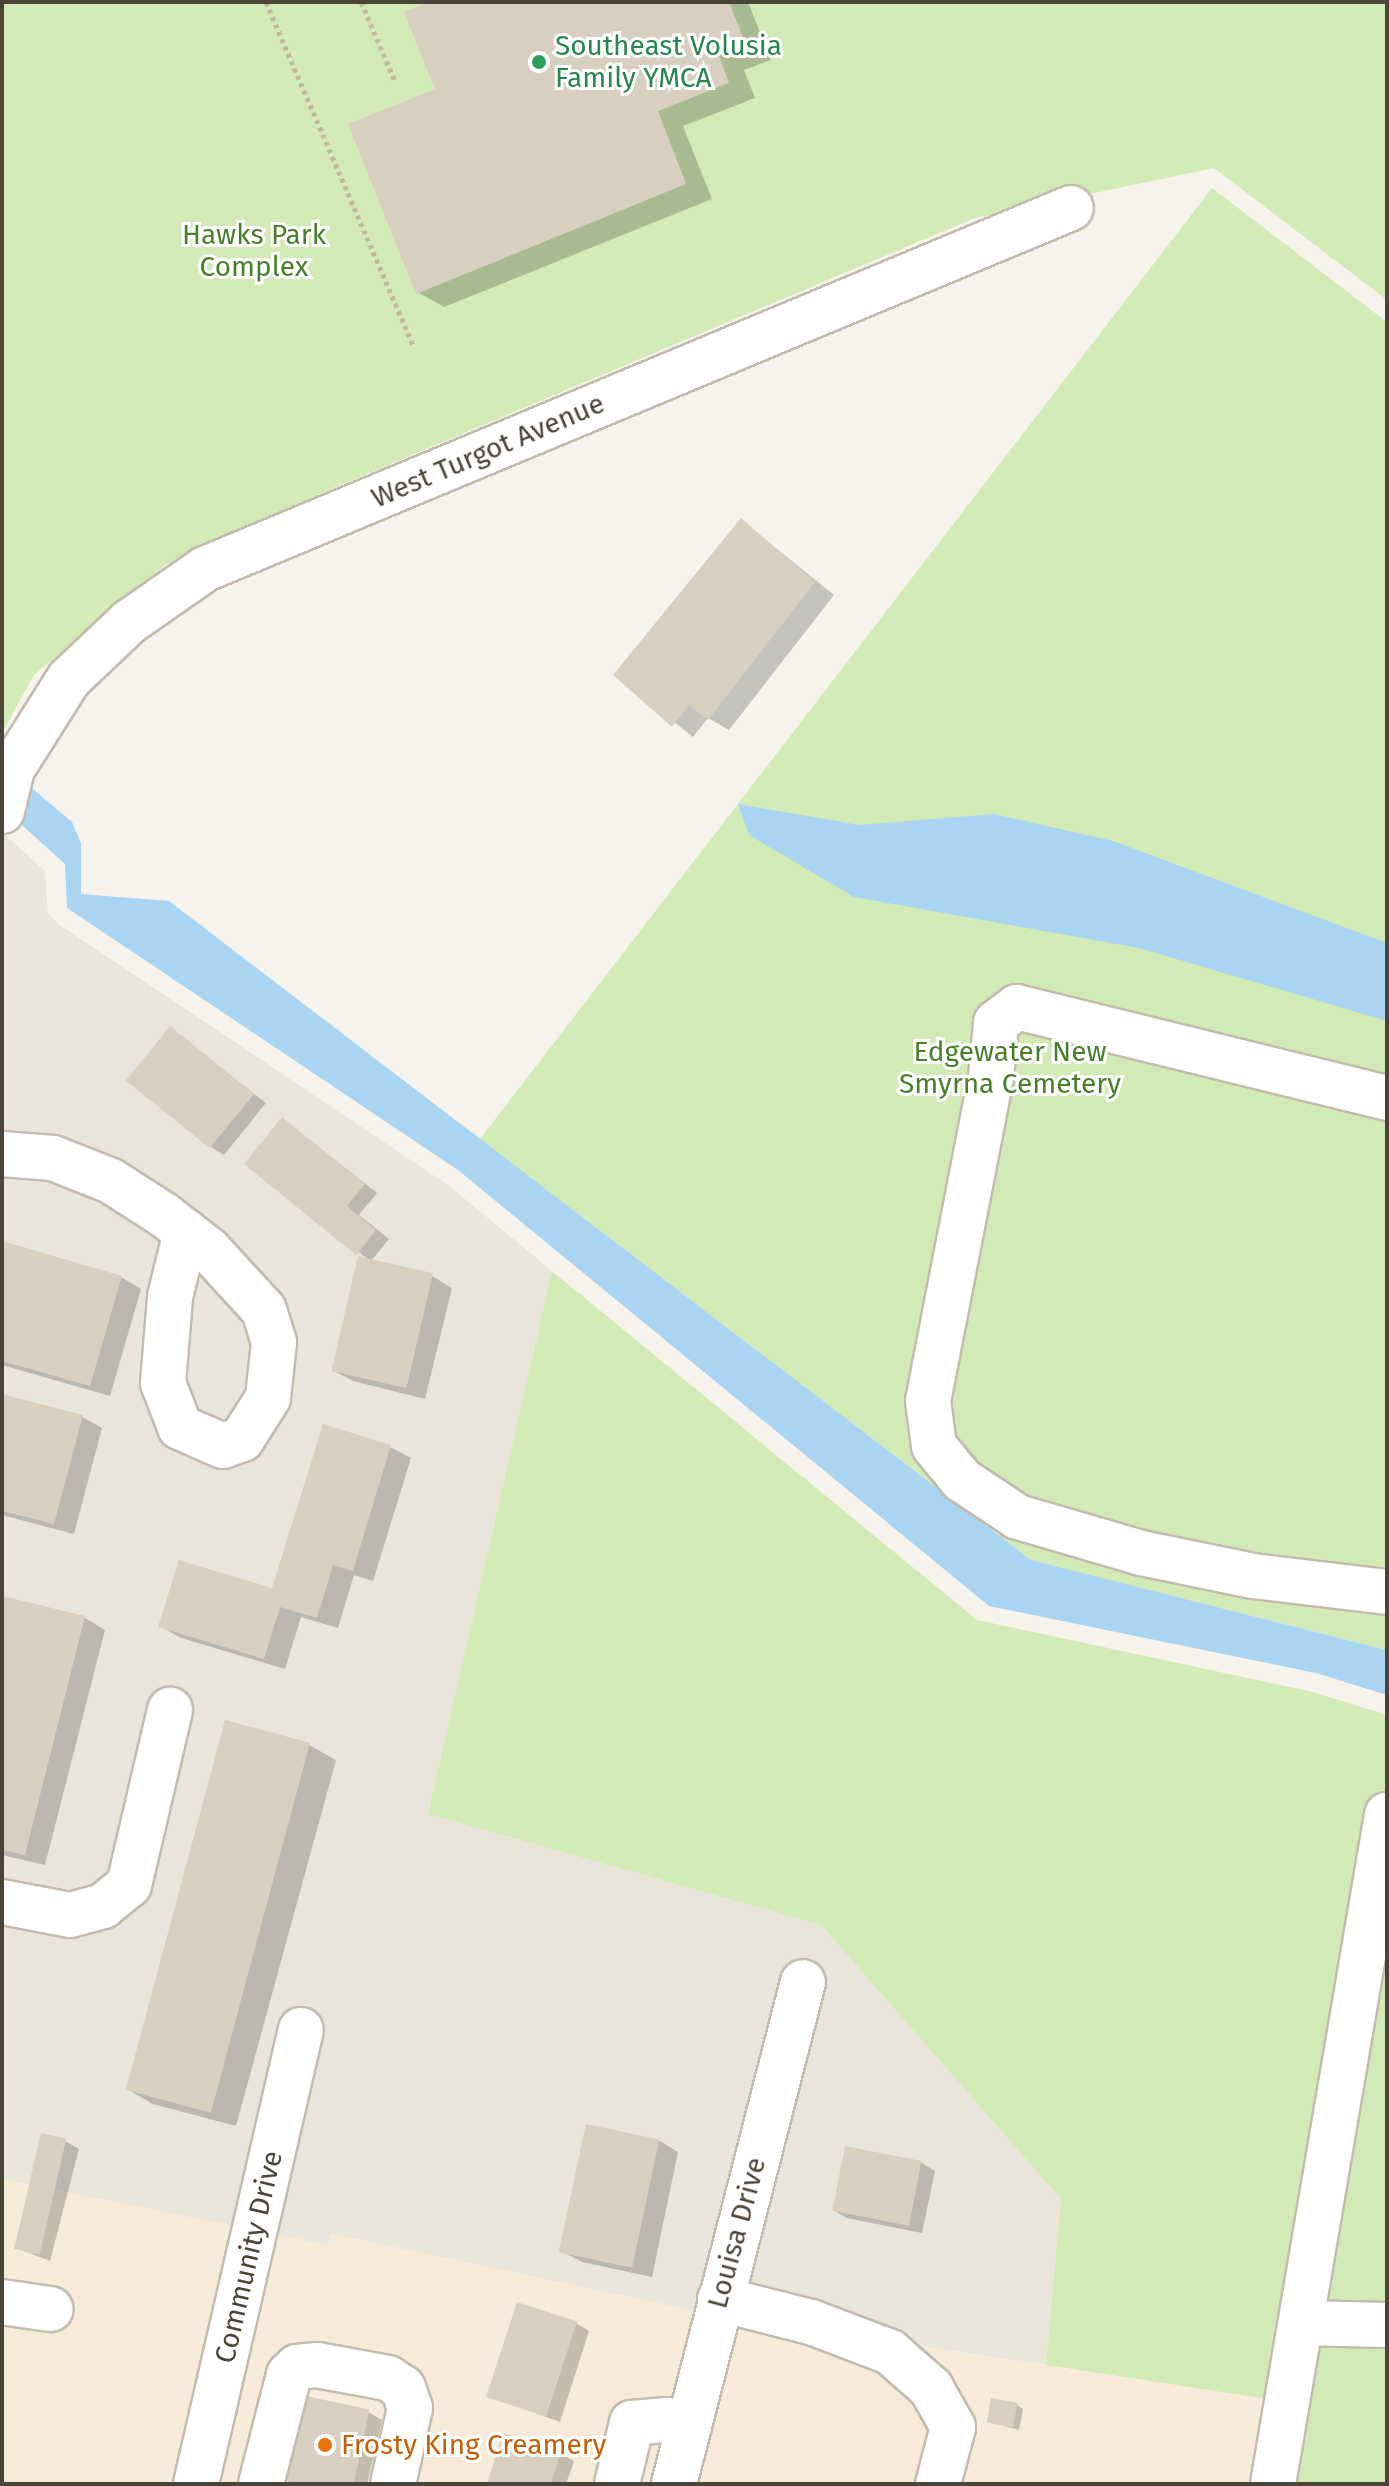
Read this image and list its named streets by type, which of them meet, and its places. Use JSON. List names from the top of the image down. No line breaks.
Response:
{"streets":{"street":["West Turgot Avenue","Louisa Drive","Community Drive"]},"parks":["Hawks Park Complex","Edgewater New Smyrna Cemetery"],"places":["Southeast Volusia Family YMCA","Frosty King Creamery"]}
